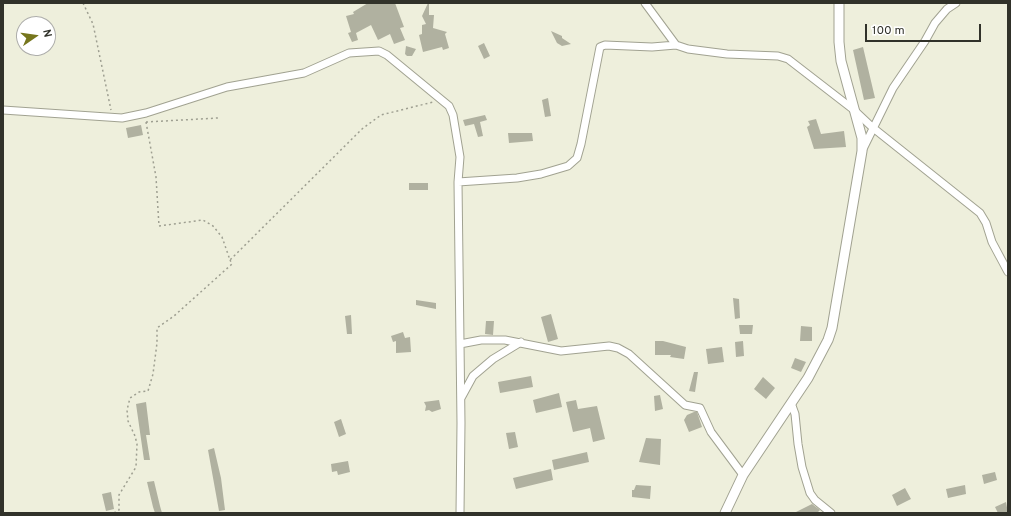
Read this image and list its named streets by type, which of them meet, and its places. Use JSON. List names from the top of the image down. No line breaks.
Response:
{"scale_bar":"100 m","north":"right"}
